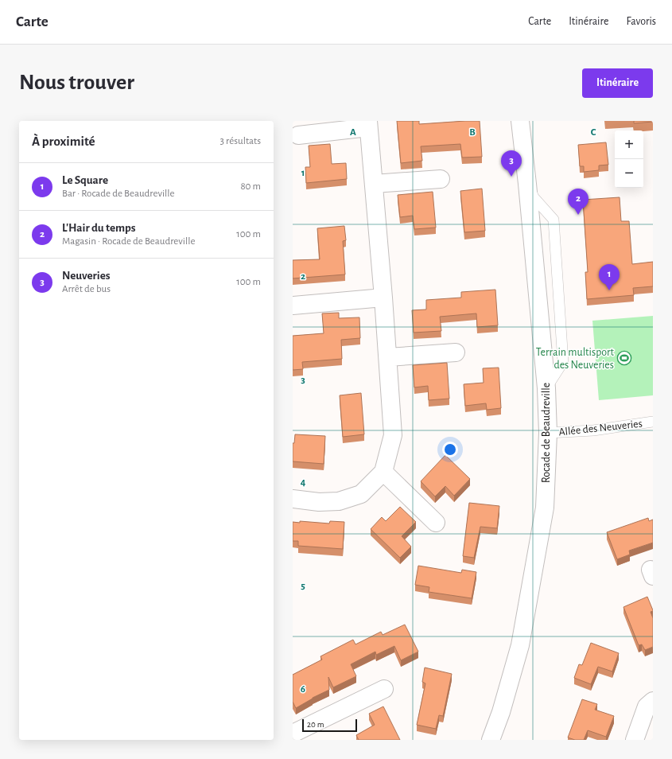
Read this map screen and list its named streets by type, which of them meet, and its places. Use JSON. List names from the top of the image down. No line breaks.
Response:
{"streets":{"street":["Rocade de Beaudreville"],"lane":["Allée des Neuveries"]},"crossings":[["Allée des Neuveries","Rocade de Beaudreville"]],"places":{"sports":["Terrain multisport des Neuveries"]},"scale_bar":"20 m","page":{"header":"Carte","nav":["Carte","Itinéraire","Favoris"],"buttons":"Itinéraire","title":"Nous trouver","heading":["À proximité","3 résultats"],"map_buttons":["+","−"],"pins":["3","2","1"],"list":[{"mark":"1","name":"Le Square","note":"Bar · Rocade de Beaudreville","value":"80 m"},{"mark":"2","name":"L'Hair du temps","note":"Magasin · Rocade de Beaudreville","value":"100 m"},{"mark":"3","name":"Neuveries","note":"Arrêt de bus","value":"100 m"}],"scale":"20 m"},"grid":{"columns":["A","B","C"],"rows":["1","2","3","4","5","6"]}}
